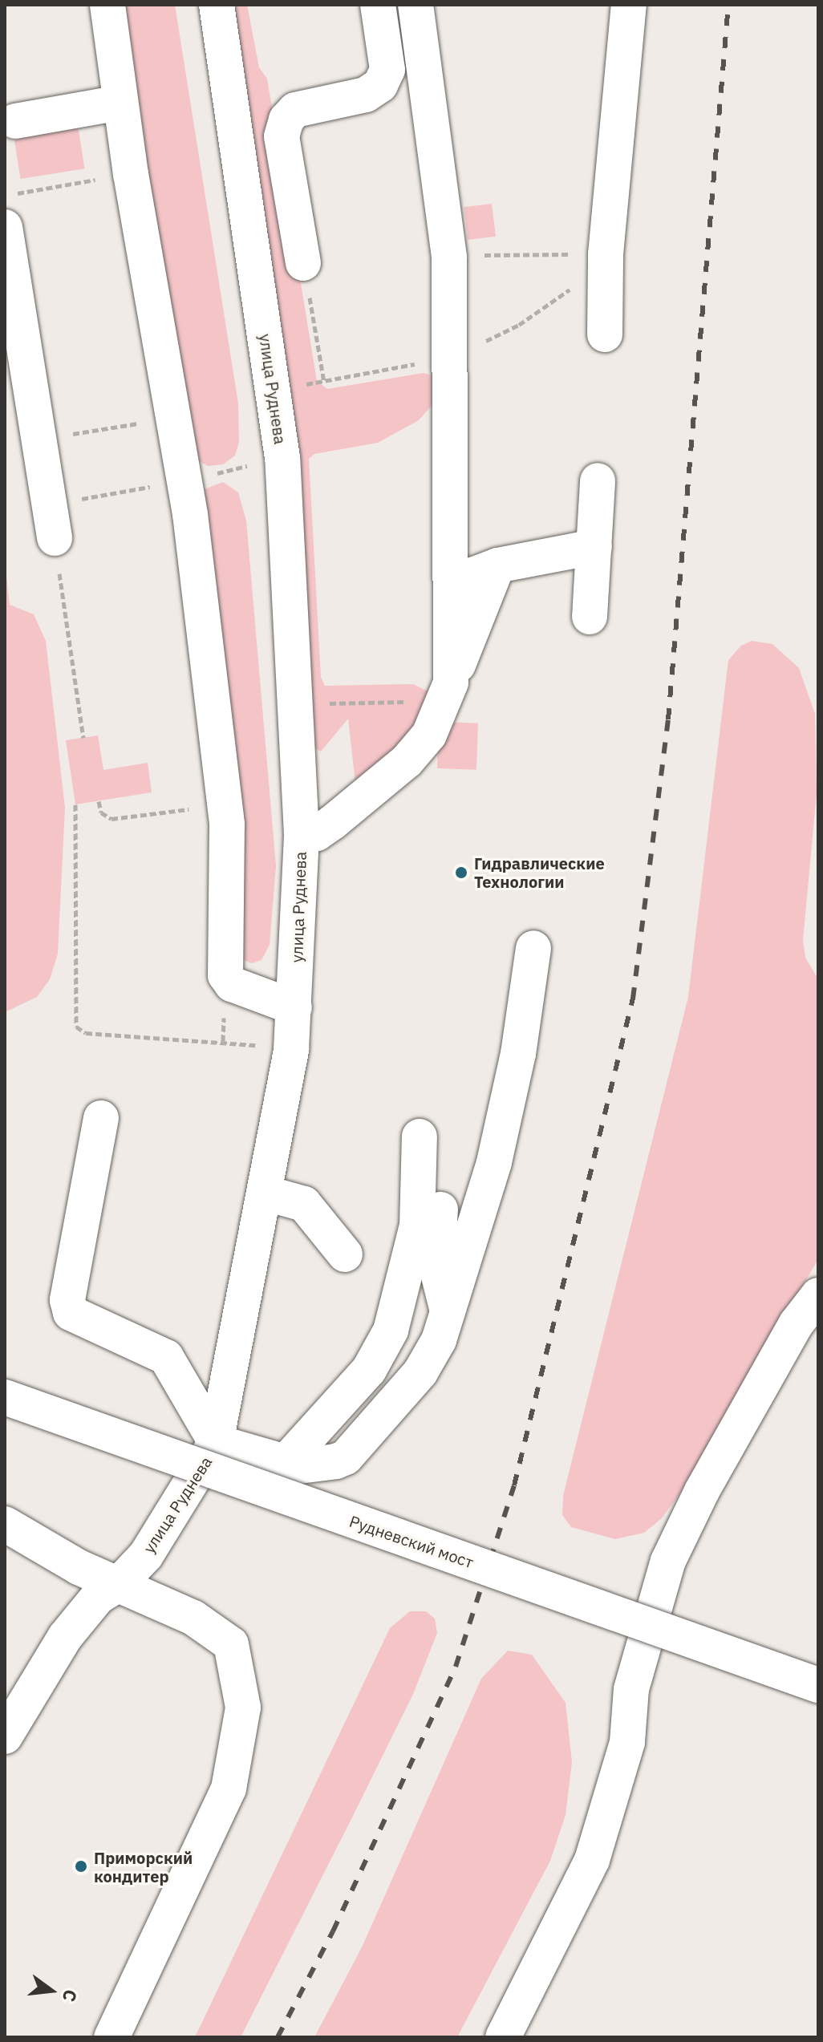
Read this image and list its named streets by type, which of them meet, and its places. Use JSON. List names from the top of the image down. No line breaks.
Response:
{"streets":{"street":["улица Руднева","Рудневский мост"]},"places":["Гидравлические Технологии","Приморский кондитер"],"north":"right"}
